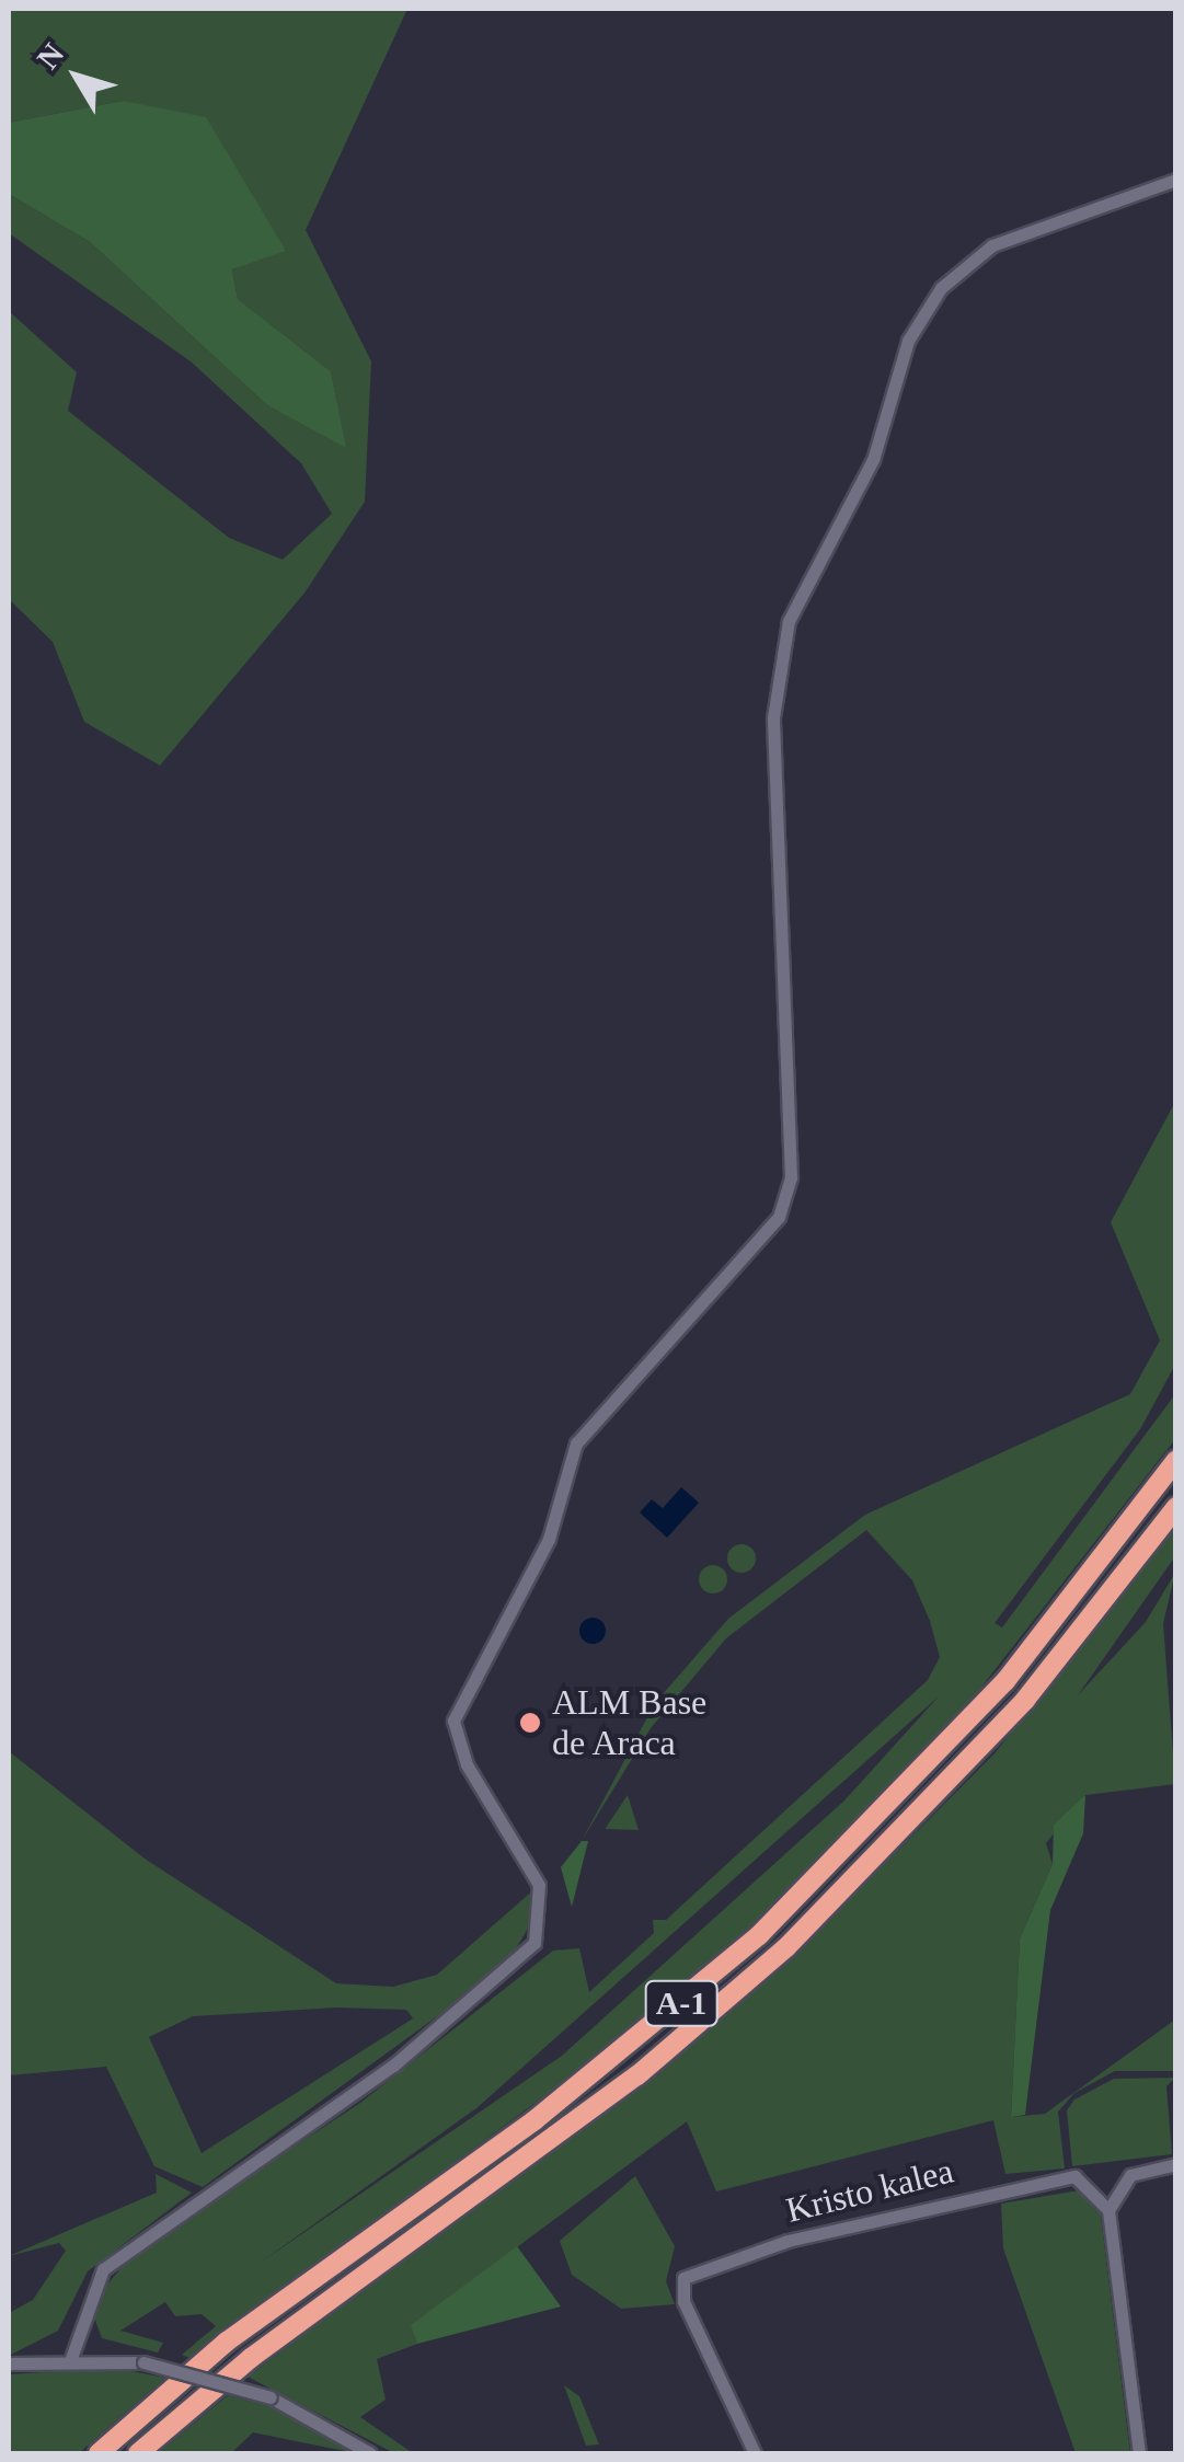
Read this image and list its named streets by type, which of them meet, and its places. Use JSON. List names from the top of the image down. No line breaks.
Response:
{"streets":{"highway":["A-1"],"street":["Kristo kalea"]},"places":["ALM Base de Araca"],"north":"top left"}
